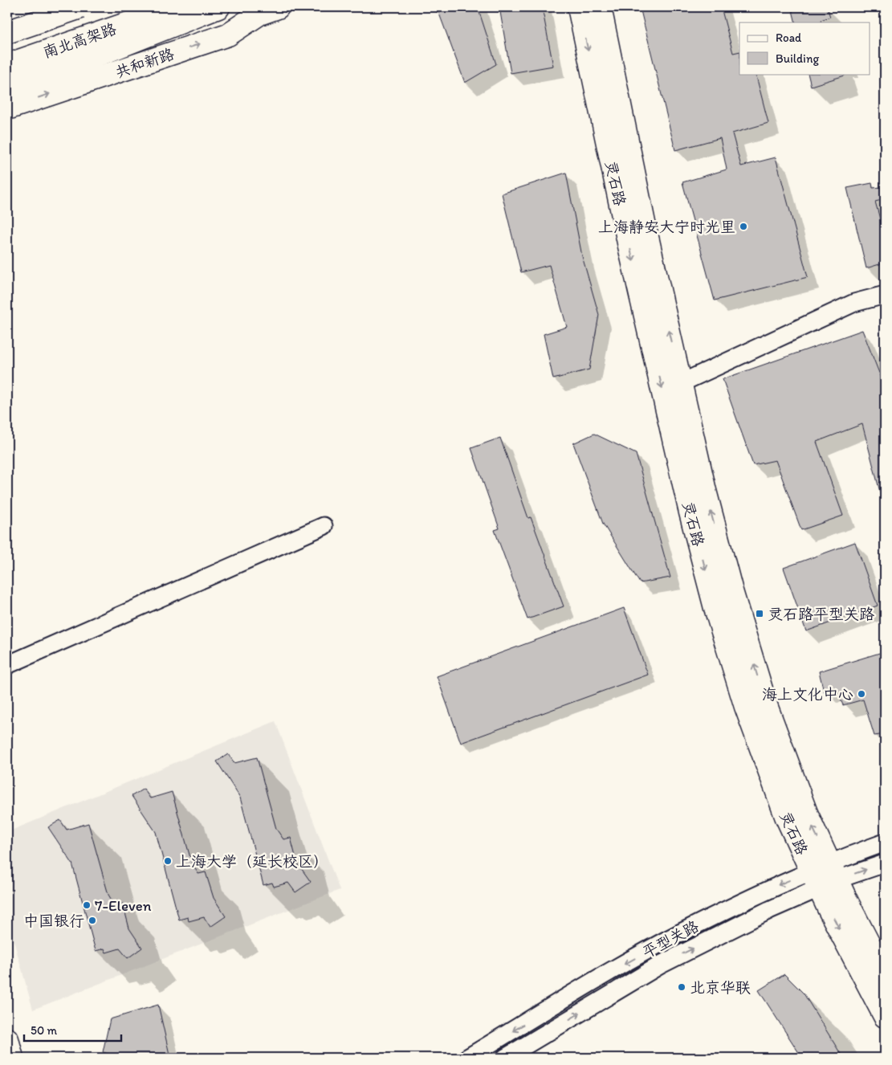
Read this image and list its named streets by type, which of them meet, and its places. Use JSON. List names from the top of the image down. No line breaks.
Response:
{"streets":{"main road":["南北高架路","共和新路","灵石路"],"street":["平型关路"]},"crossings":[["灵石路","平型关路"]],"places":{"other":["上海静安大宁时光里","海上文化中心","上海大学（延长校区）","7-Eleven","中国银行","北京华联"],"transit":["灵石路平型关路"]},"legend":["Road","Building"],"scale_bar":"50 m"}
